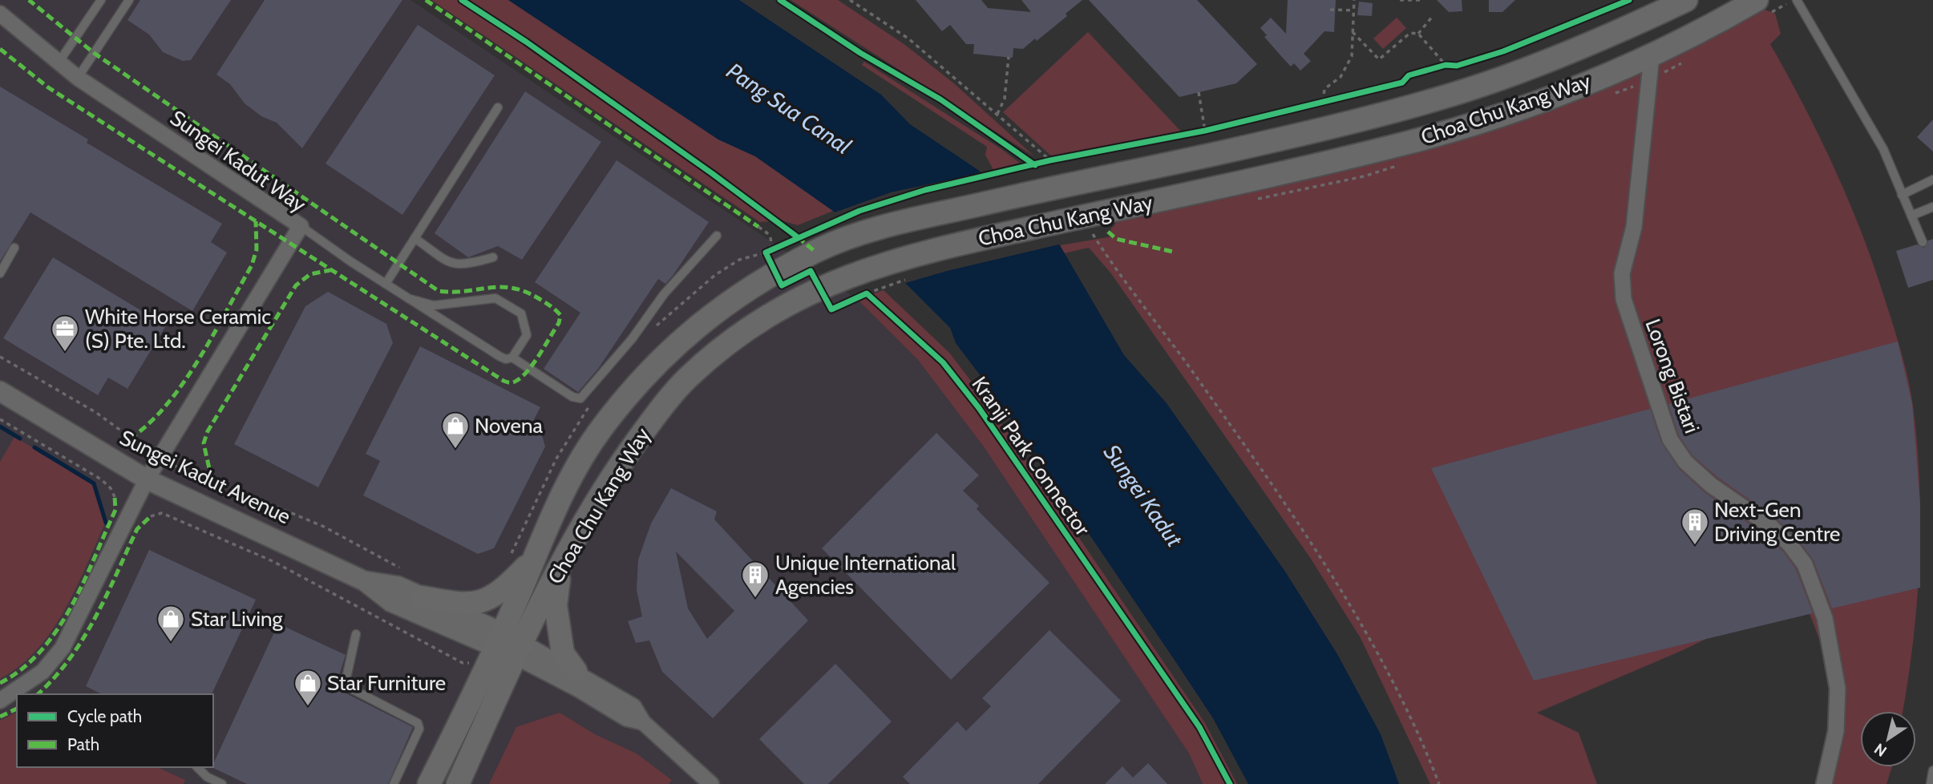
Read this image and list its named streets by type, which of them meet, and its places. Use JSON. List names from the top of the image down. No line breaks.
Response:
{"streets":{"main road":["Choa Chu Kang Way"],"street":["Sungei Kadut Way","Lorong Bistari","Sungei Kadut Avenue"],"cycle path":["Kranji Park Connector"]},"crossings":[["Choa Chu Kang Way","Lorong Bistari"],["Choa Chu Kang Way","Sungei Kadut Avenue"],["Sungei Kadut Way","Sungei Kadut Avenue"]],"water":["Pang Sua Canal","Sungei Kadut"],"places":{"office":["White Horse Ceramic (S) Pte. Ltd."],"shop":["Novena","Star Living","Star Furniture"],"building":["Next-Gen Driving Centre","Unique International Agencies"]},"legend":["Cycle path","Path"],"north":"bottom left"}
